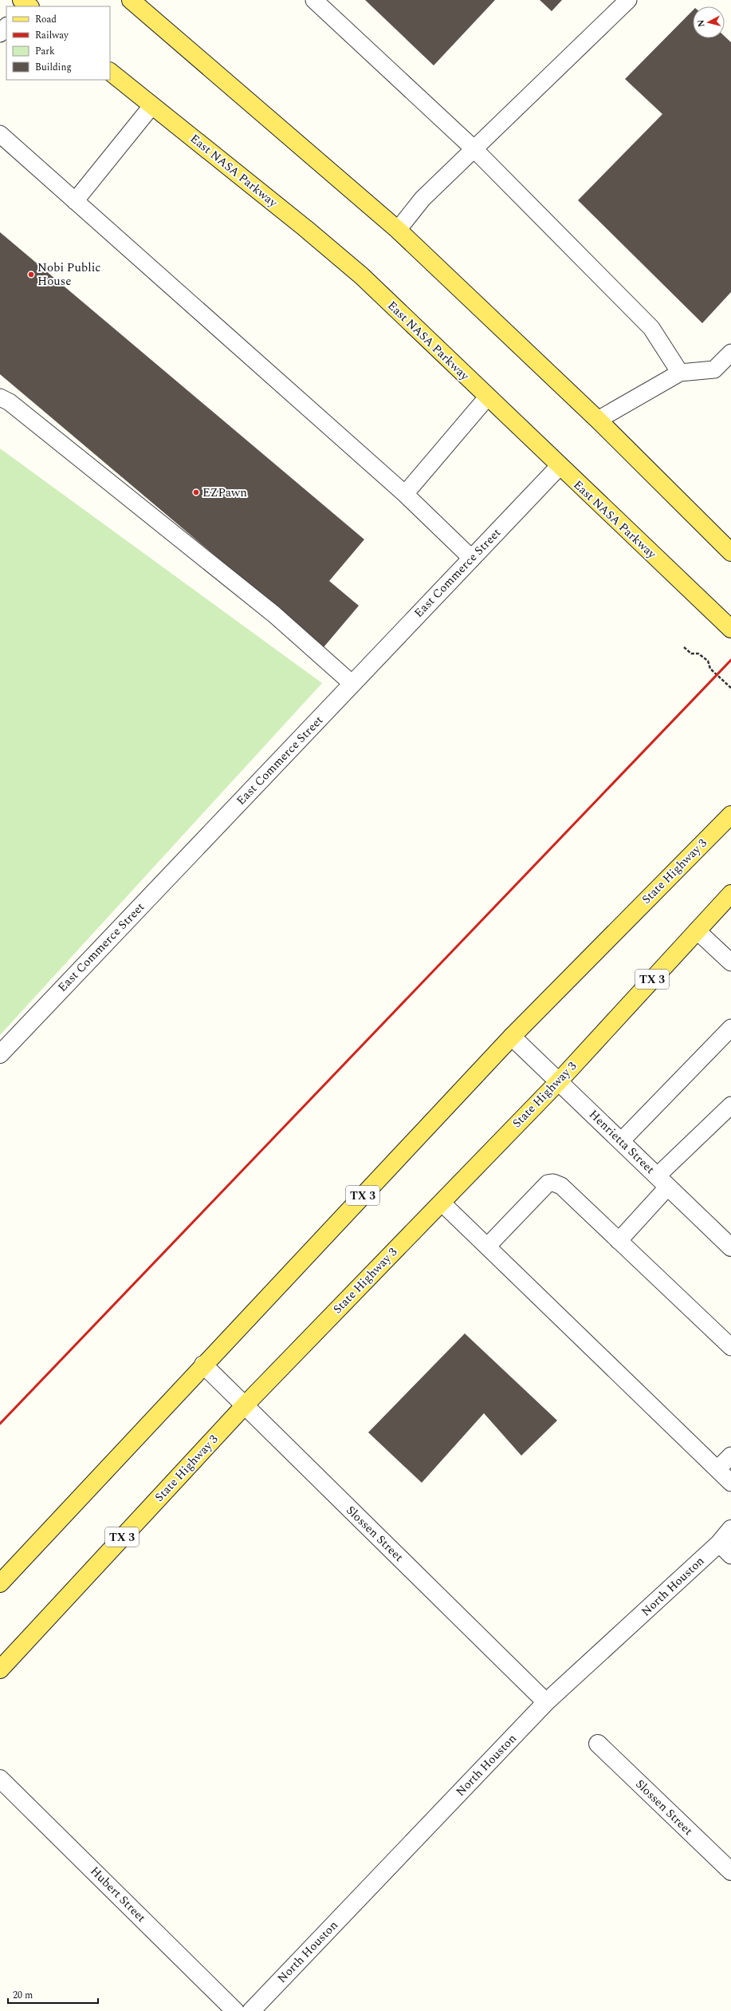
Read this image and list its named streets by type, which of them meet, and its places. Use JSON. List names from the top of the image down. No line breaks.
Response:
{"streets":{"main road":["East NASA Parkway","State Highway 3","TX 3"],"street":["East Commerce Street","Henrietta Street","Slossen Street","North Houston","Hubert Street"]},"crossings":[["East NASA Parkway","East Commerce Street"],["State Highway 3","Henrietta Street"],["State Highway 3","Slossen Street"],["Slossen Street","North Houston"]],"places":["Nobi Public House","EZPawn"],"legend":["Road","Railway","Park","Building"],"scale_bar":"20 m","north":"left"}
